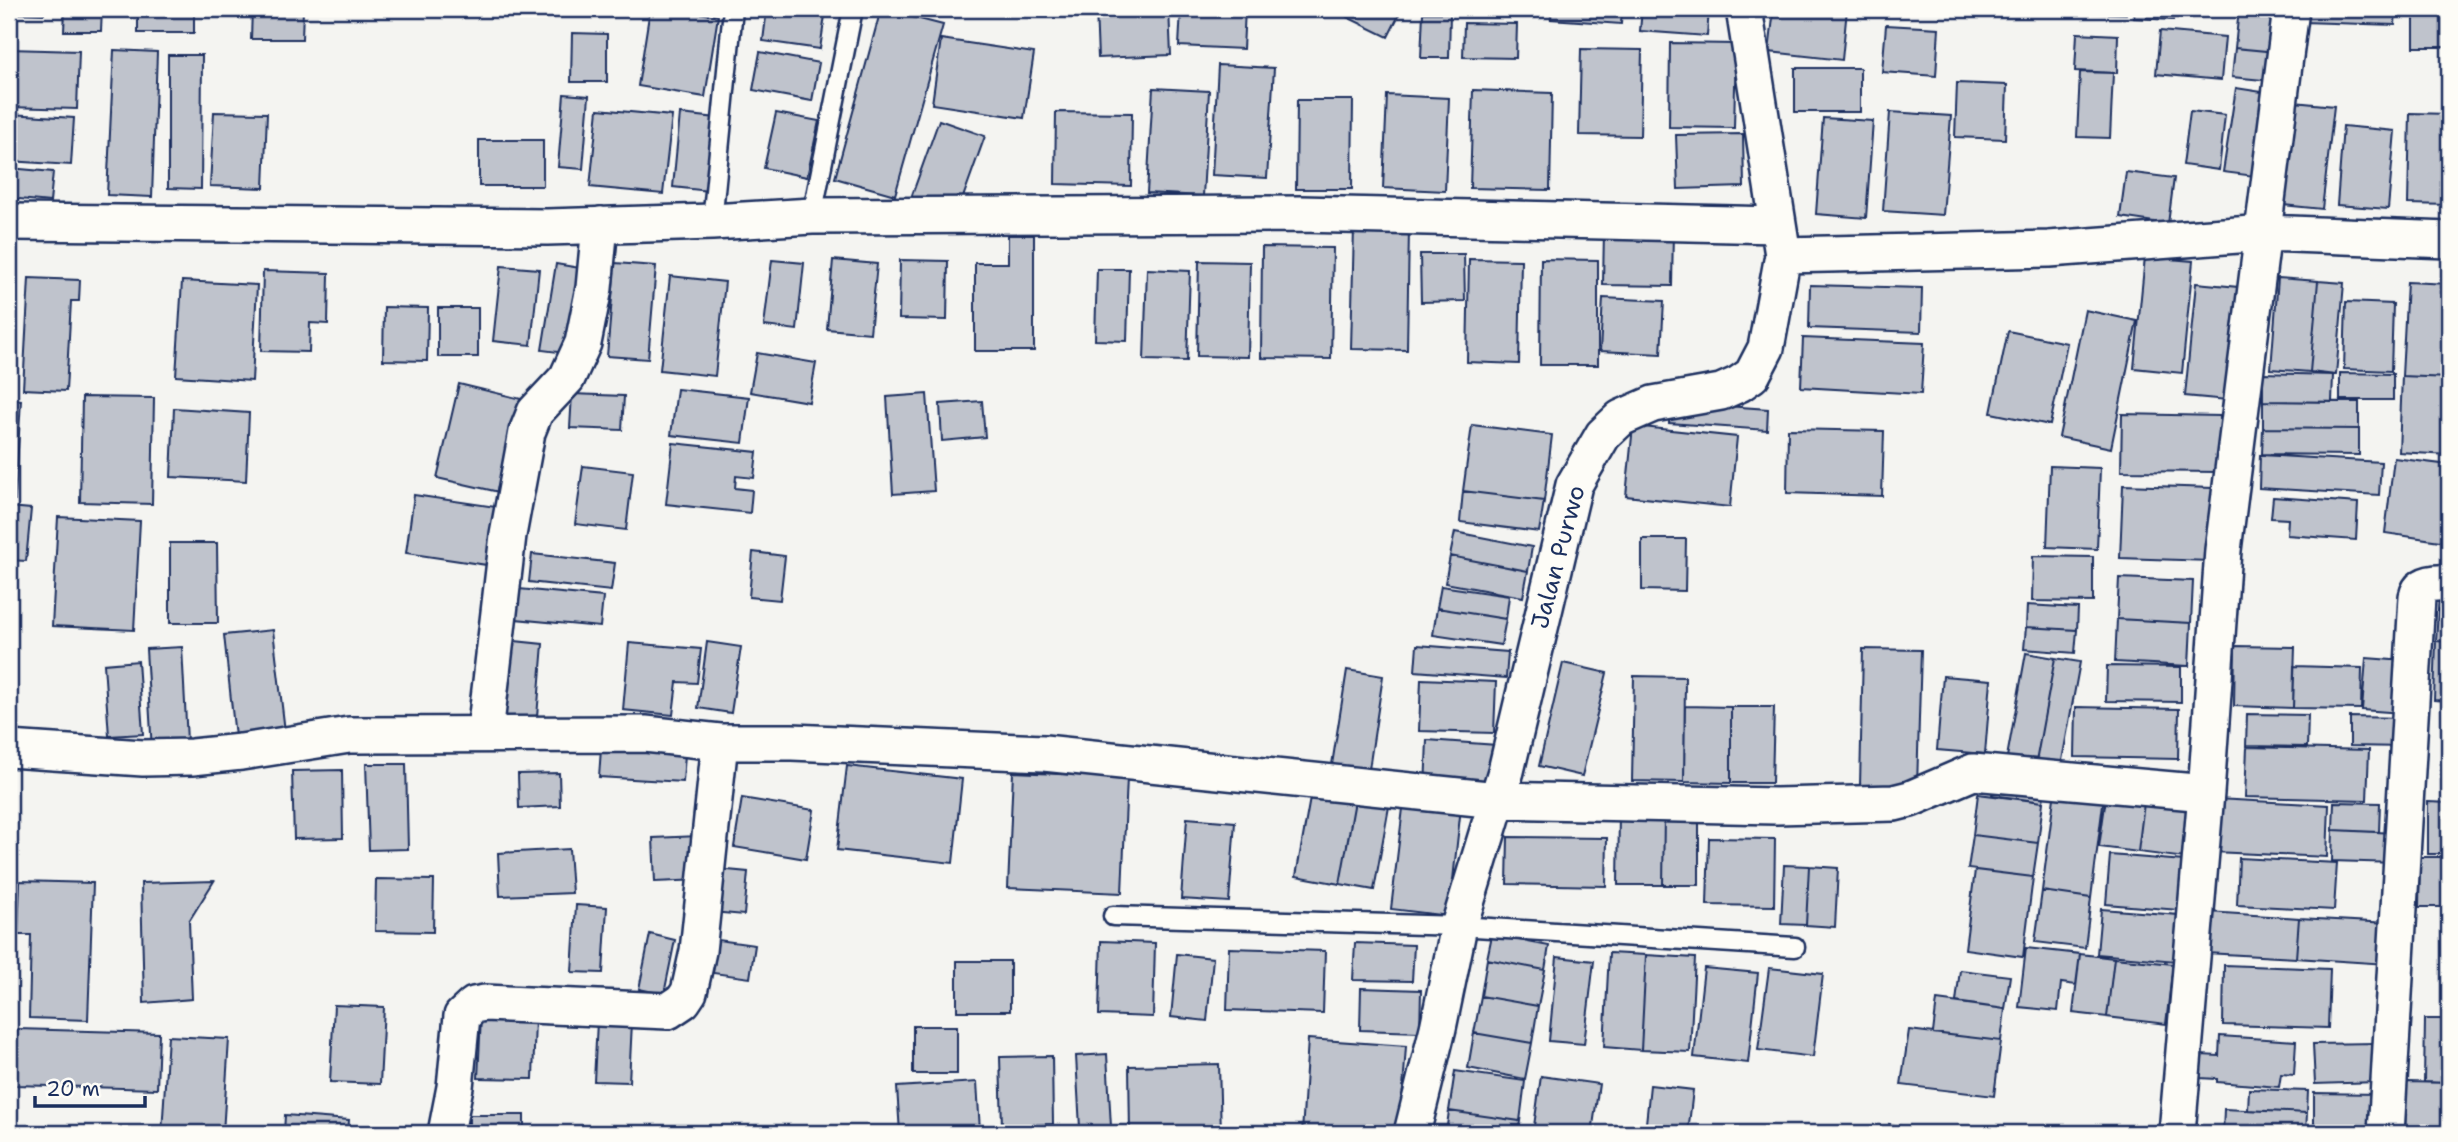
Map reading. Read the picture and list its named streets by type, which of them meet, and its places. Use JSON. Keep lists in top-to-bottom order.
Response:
{
  "streets": {
    "street": ["Jalan Purwo"]
  },
  "scale_bar": "20 m"
}
